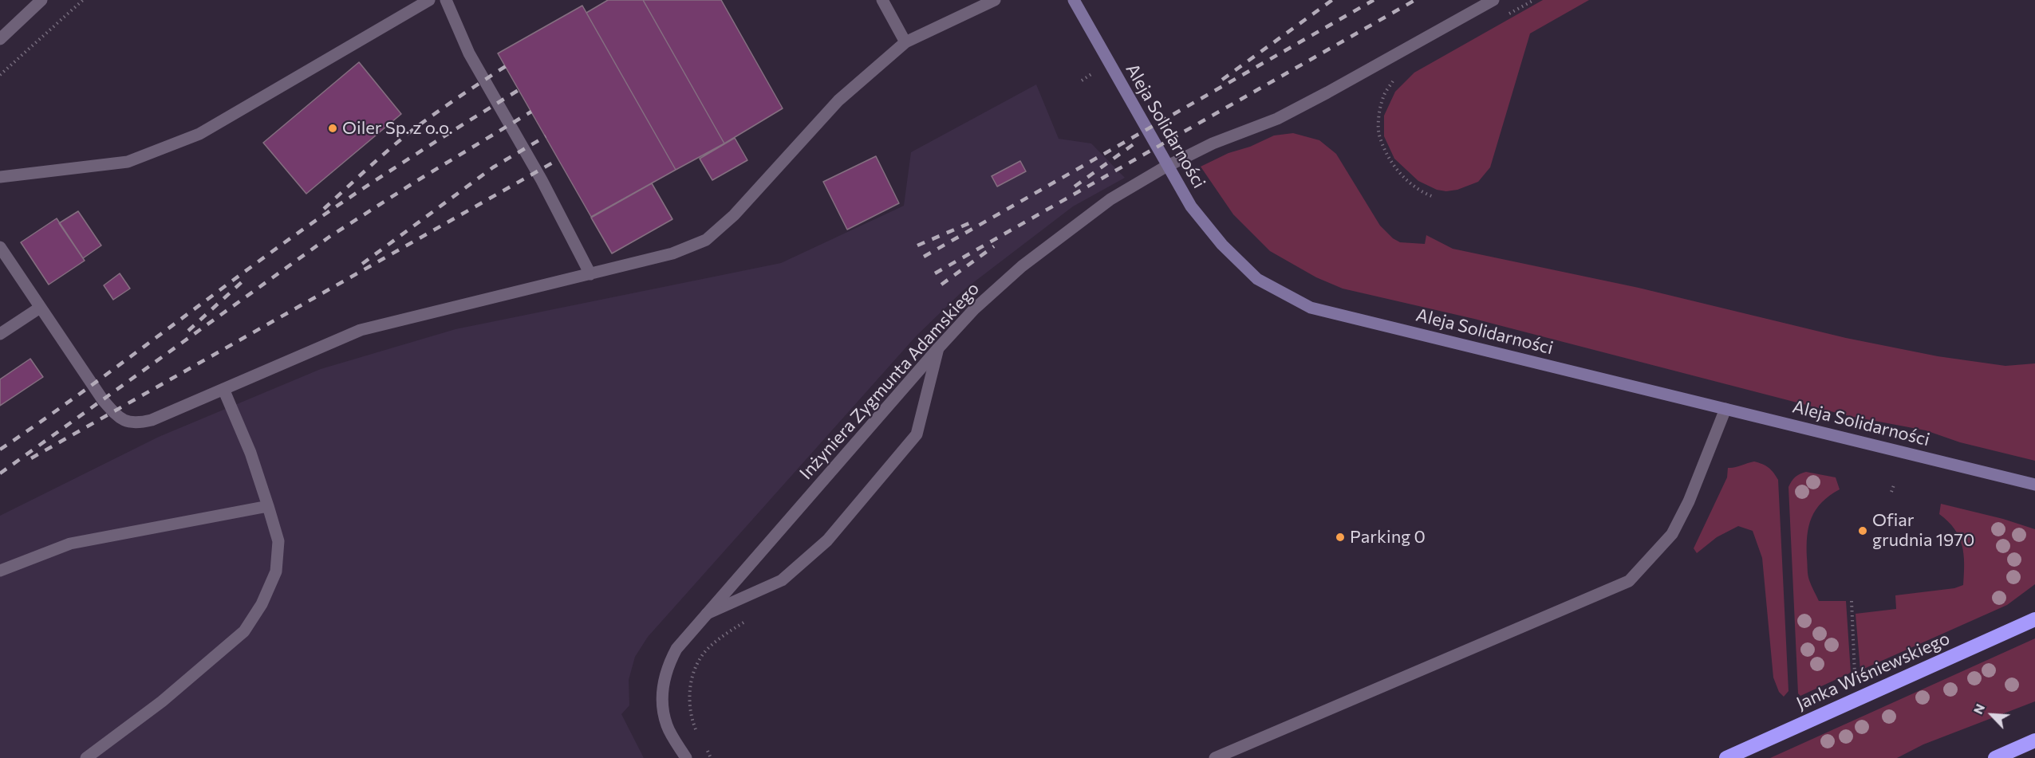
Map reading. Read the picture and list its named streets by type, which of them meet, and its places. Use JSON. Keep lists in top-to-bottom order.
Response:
{
  "streets": {
    "highway": ["Janka Wiśniewskiego"],
    "street": ["Aleja Solidarności", "Inżyniera Zygmunta Adamskiego"]
  },
  "places": ["Oiler Sp. z o.o.", "Ofiar grudnia 1970", "Parking 0"],
  "north": "top left"
}
